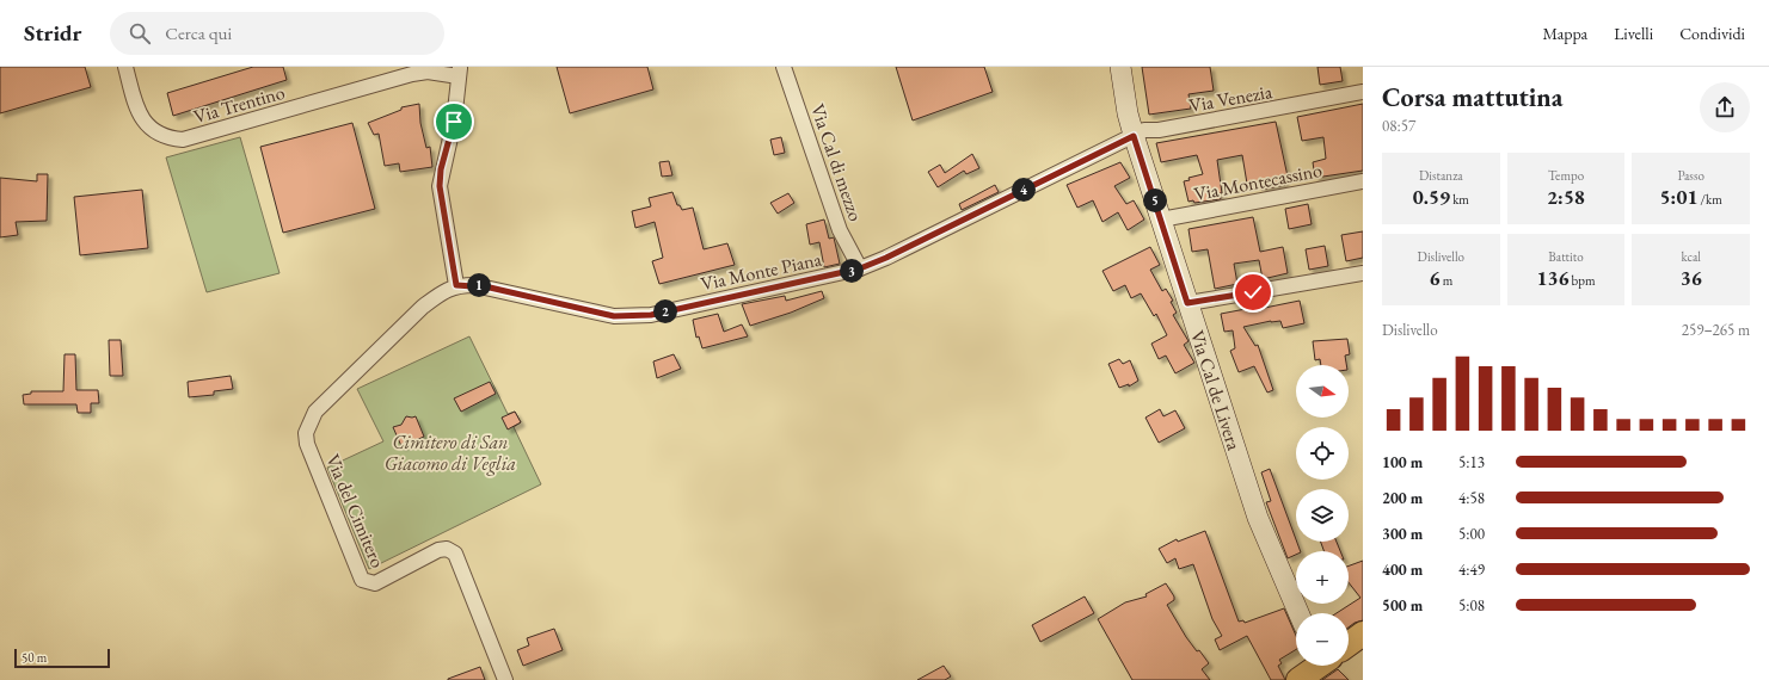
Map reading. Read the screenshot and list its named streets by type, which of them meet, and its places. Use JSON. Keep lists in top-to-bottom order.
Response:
{
  "streets": {
    "street": [
      "Via Venezia",
      "Via Trentino",
      "Via Cal di mezzo",
      "Via Montecassino",
      "Via Monte Piana",
      "Via Cal de Livera",
      "Via del Cimitero"
    ]
  },
  "crossings": [
    ["Via Venezia", "Via Monte Piana"],
    ["Via Venezia", "Via Cal de Livera"],
    ["Via Cal di mezzo", "Via Monte Piana"],
    ["Via Montecassino", "Via Cal de Livera"],
    ["Via Monte Piana", "Via Cal de Livera"],
    ["Via Monte Piana", "Via del Cimitero"]
  ],
  "parks": ["Cimitero di San Giacomo di Veglia"],
  "scale_bar": "50 m",
  "north": "right",
  "page": {
    "header": "Stridr",
    "search": "Cerca qui",
    "nav": ["Mappa", "Livelli", "Condividi"],
    "heading": ["Corsa mattutina", "08:57"],
    "stats": [
      ["Distanza", "0.59 km"],
      ["Tempo", "2:58"],
      ["Passo", "5:01 /km"],
      ["Dislivello", "6 m"],
      ["Battito", "136 bpm"],
      ["kcal", "36"]
    ],
    "pins": [
      "4",
      "5",
      "3",
      "1",
      "2"
    ],
    "chart": ["Dislivello", "259–265 m"],
    "map_buttons": ["+", "−"],
    "list": [
      {
        "name": "100 m",
        "note": "5:13"
      },
      {
        "name": "200 m",
        "note": "4:58"
      },
      {
        "name": "300 m",
        "note": "5:00"
      },
      {
        "name": "400 m",
        "note": "4:49"
      },
      {
        "name": "500 m",
        "note": "5:08"
      }
    ],
    "scale": "50 m"
  }
}
